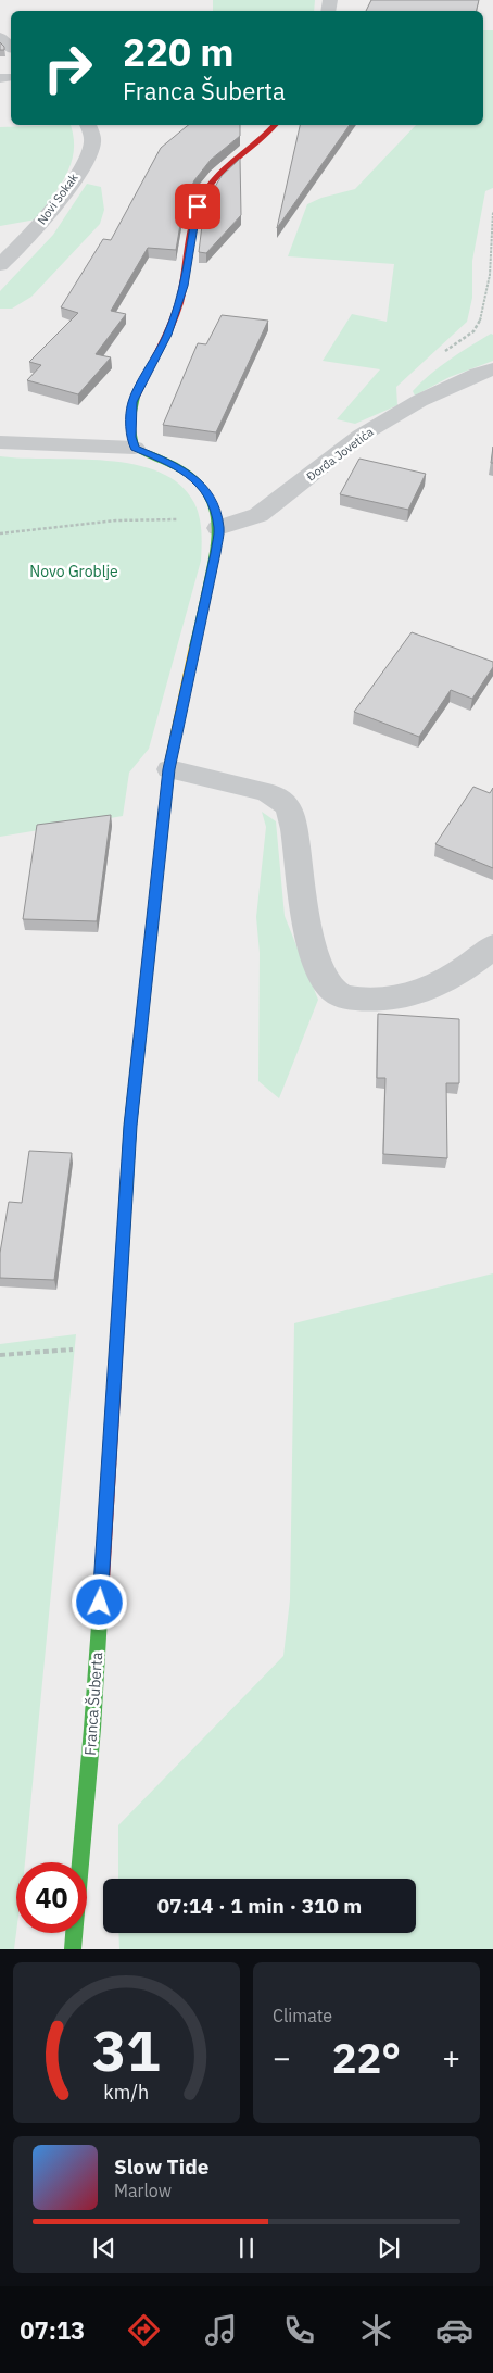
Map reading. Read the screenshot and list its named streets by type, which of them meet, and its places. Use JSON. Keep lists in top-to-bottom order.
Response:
{
  "streets": {
    "street": ["Novi Sokak", "Đorđa Jovetića", "Franca Šuberta"]
  },
  "crossings": [
    ["Đorđa Jovetića", "Franca Šuberta"]
  ],
  "parks": ["Novo Groblje"],
  "page": {
    "turn": ["220 m", "Franca Šuberta"],
    "limit": "40",
    "trip": "07:14 · 1 min · 310 m",
    "tile": "Climate",
    "heat": ["−", "22°", "+"],
    "song": ["Slow Tide", "Marlow"],
    "tabs": "07:13",
    "gauge": ["31", "km/h"]
  }
}
